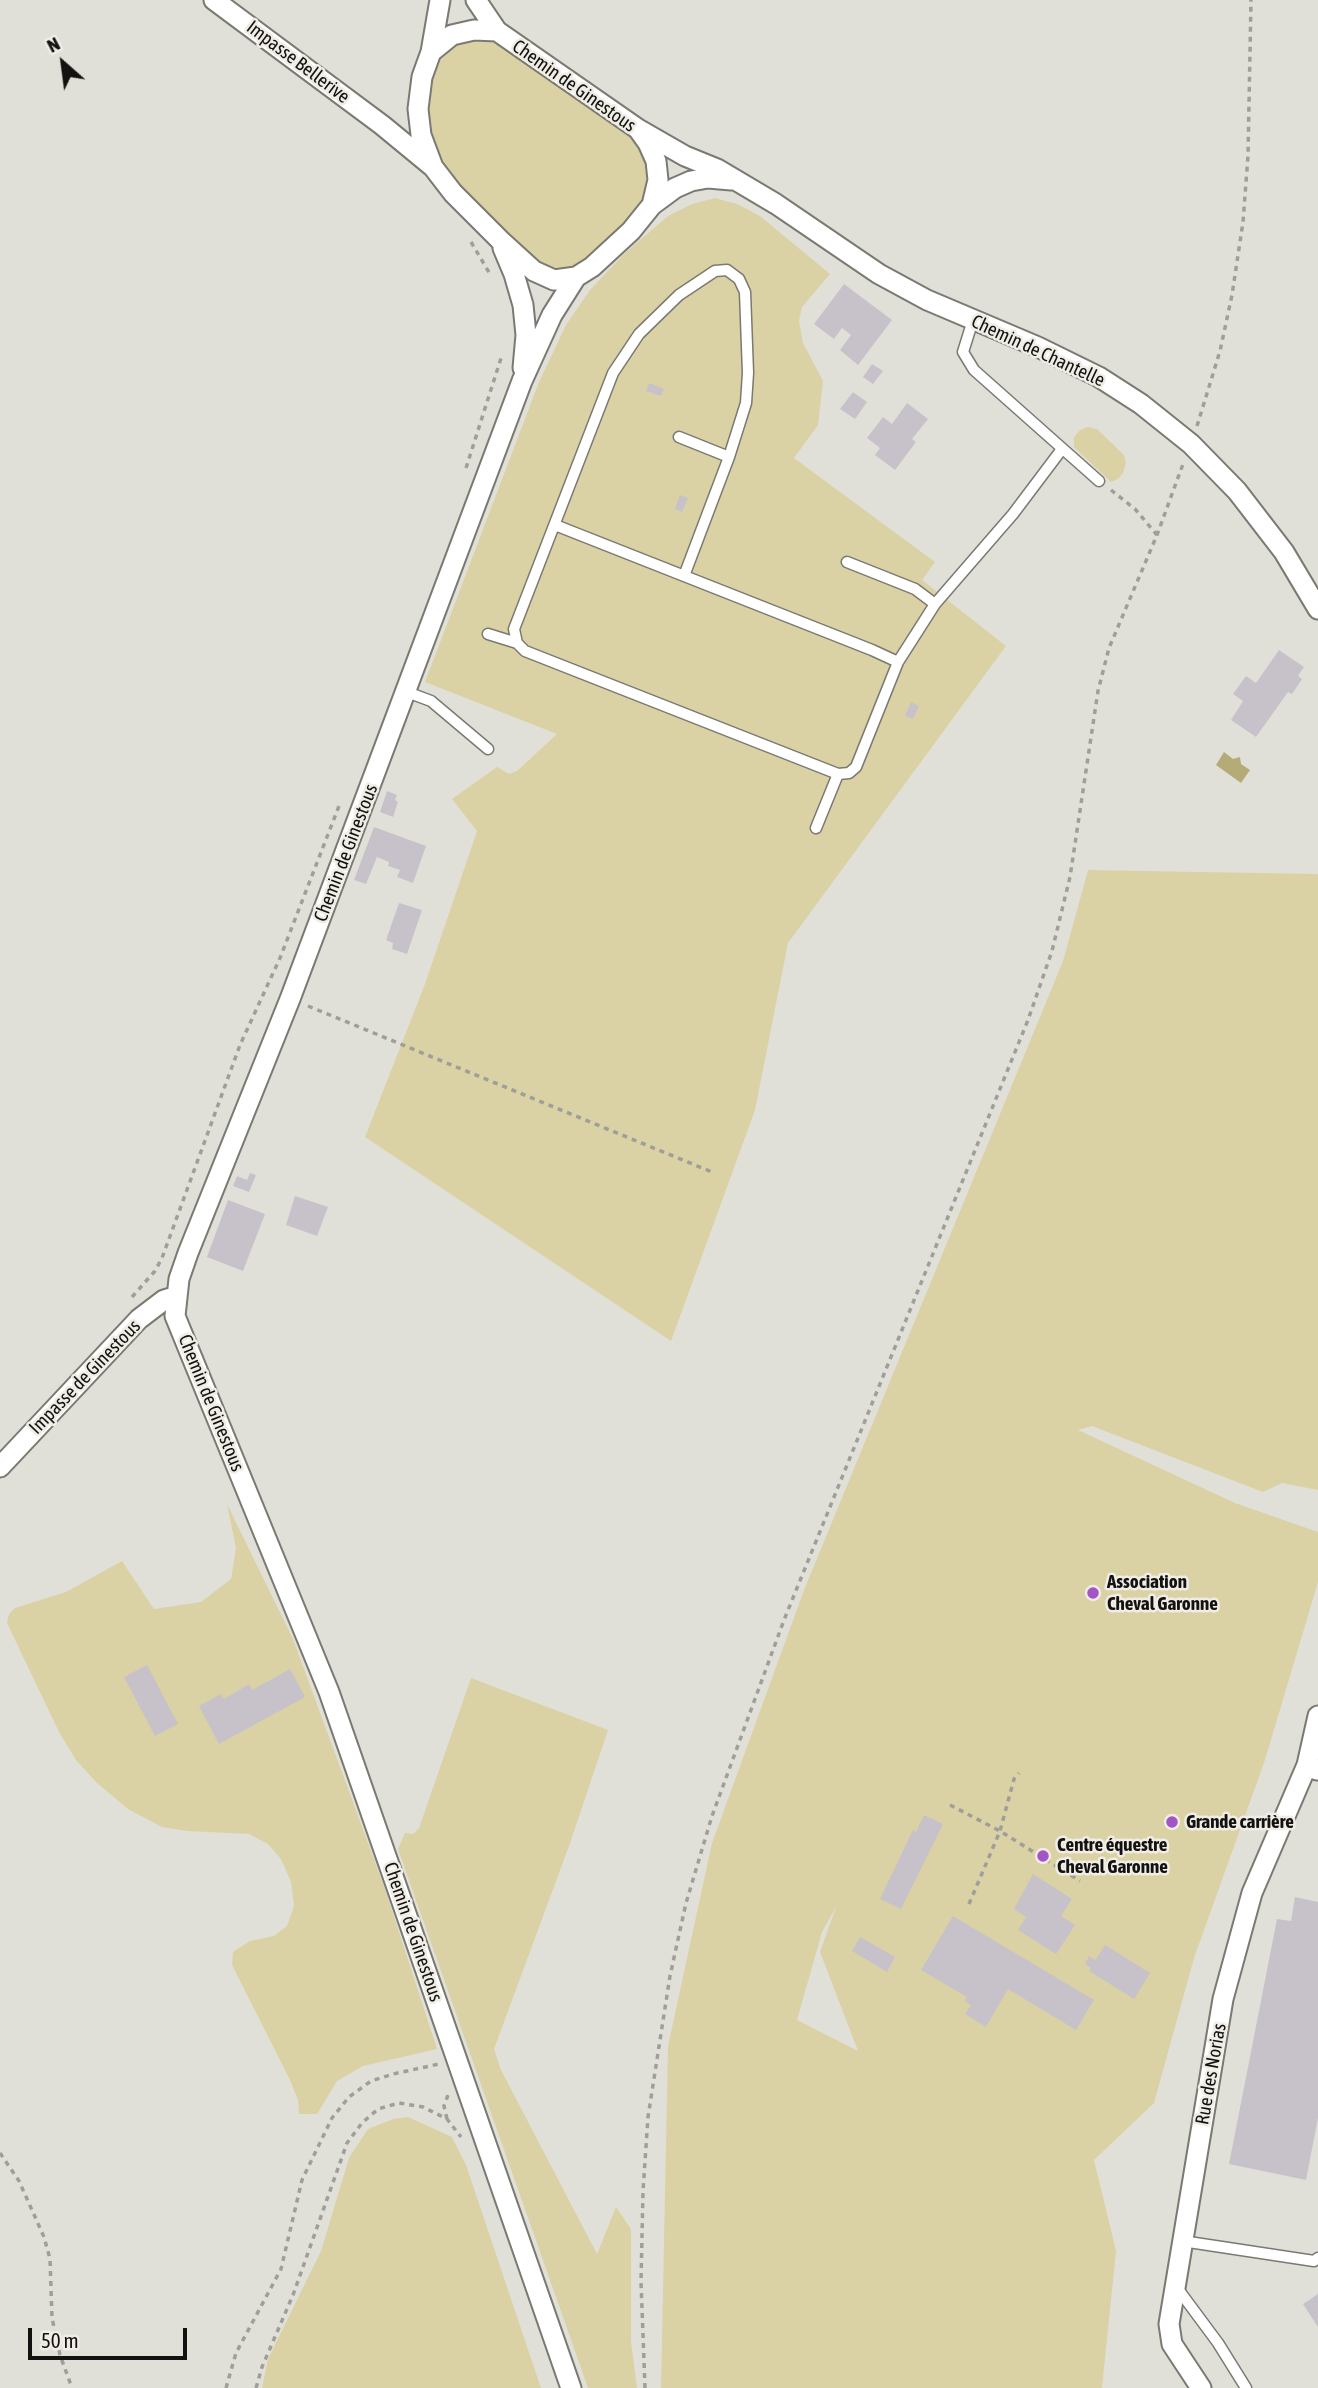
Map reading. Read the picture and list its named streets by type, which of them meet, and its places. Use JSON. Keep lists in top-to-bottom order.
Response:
{
  "streets": {
    "street": [
      "Impasse Bellerive",
      "Chemin de Ginestous",
      "Chemin de Chantelle",
      "Impasse de Ginestous",
      "Rue des Norias"
    ]
  },
  "crossings": [
    ["Impasse Bellerive", "Chemin de Ginestous"],
    ["Impasse Bellerive", "Chemin de Chantelle"],
    ["Chemin de Ginestous", "Chemin de Chantelle"],
    ["Chemin de Ginestous", "Impasse de Ginestous"]
  ],
  "places": ["Association Cheval Garonne", "Grande carrière", "Centre équestre Cheval Garonne"],
  "scale_bar": "50 m",
  "north": "top left"
}
